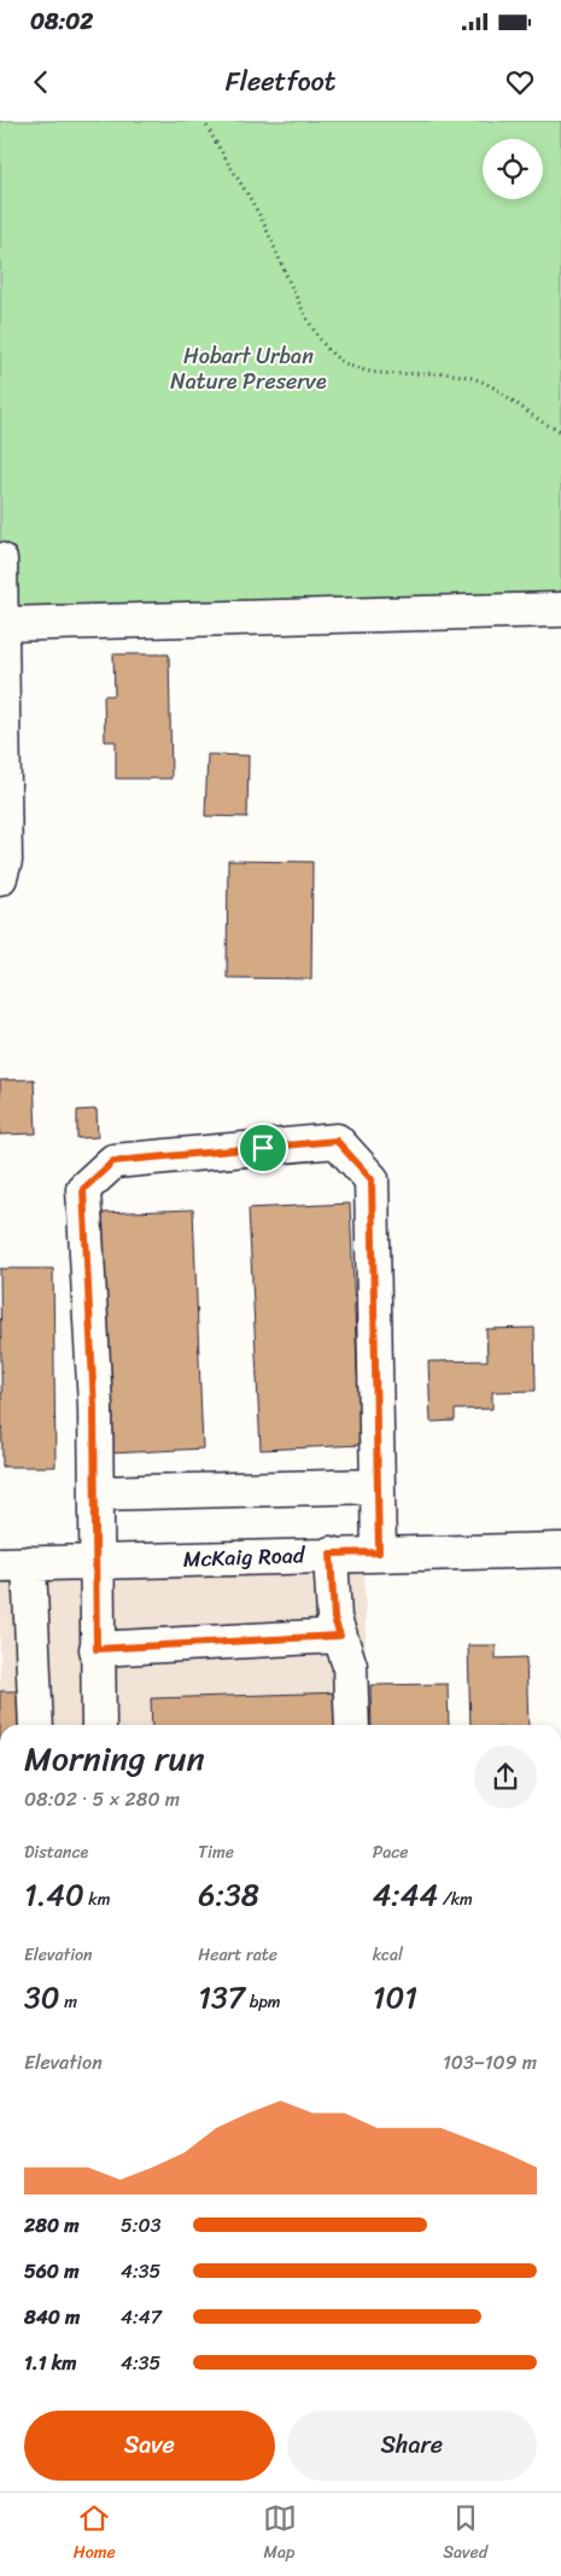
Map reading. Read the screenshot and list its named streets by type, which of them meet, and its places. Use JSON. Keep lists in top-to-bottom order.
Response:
{
  "streets": {
    "street": ["McKaig Road"]
  },
  "parks": ["Hobart Urban Nature Preserve"],
  "page": {
    "status": "08:02",
    "header": "Fleetfoot",
    "heading": ["Morning run", "08:02 · 5 × 280 m"],
    "stats": [
      ["Distance", "1.40 km"],
      ["Time", "6:38"],
      ["Pace", "4:44 /km"],
      ["Elevation", "30 m"],
      ["Heart rate", "137 bpm"],
      ["kcal", "101"]
    ],
    "chart": ["Elevation", "103–109 m"],
    "list": [
      {
        "name": "280 m",
        "note": "5:03"
      },
      {
        "name": "560 m",
        "note": "4:35"
      },
      {
        "name": "840 m",
        "note": "4:47"
      },
      {
        "name": "1.1 km",
        "note": "4:35"
      }
    ],
    "buttons": ["Save", "Share"],
    "tabs": ["Home", "Map", "Saved"]
  }
}
